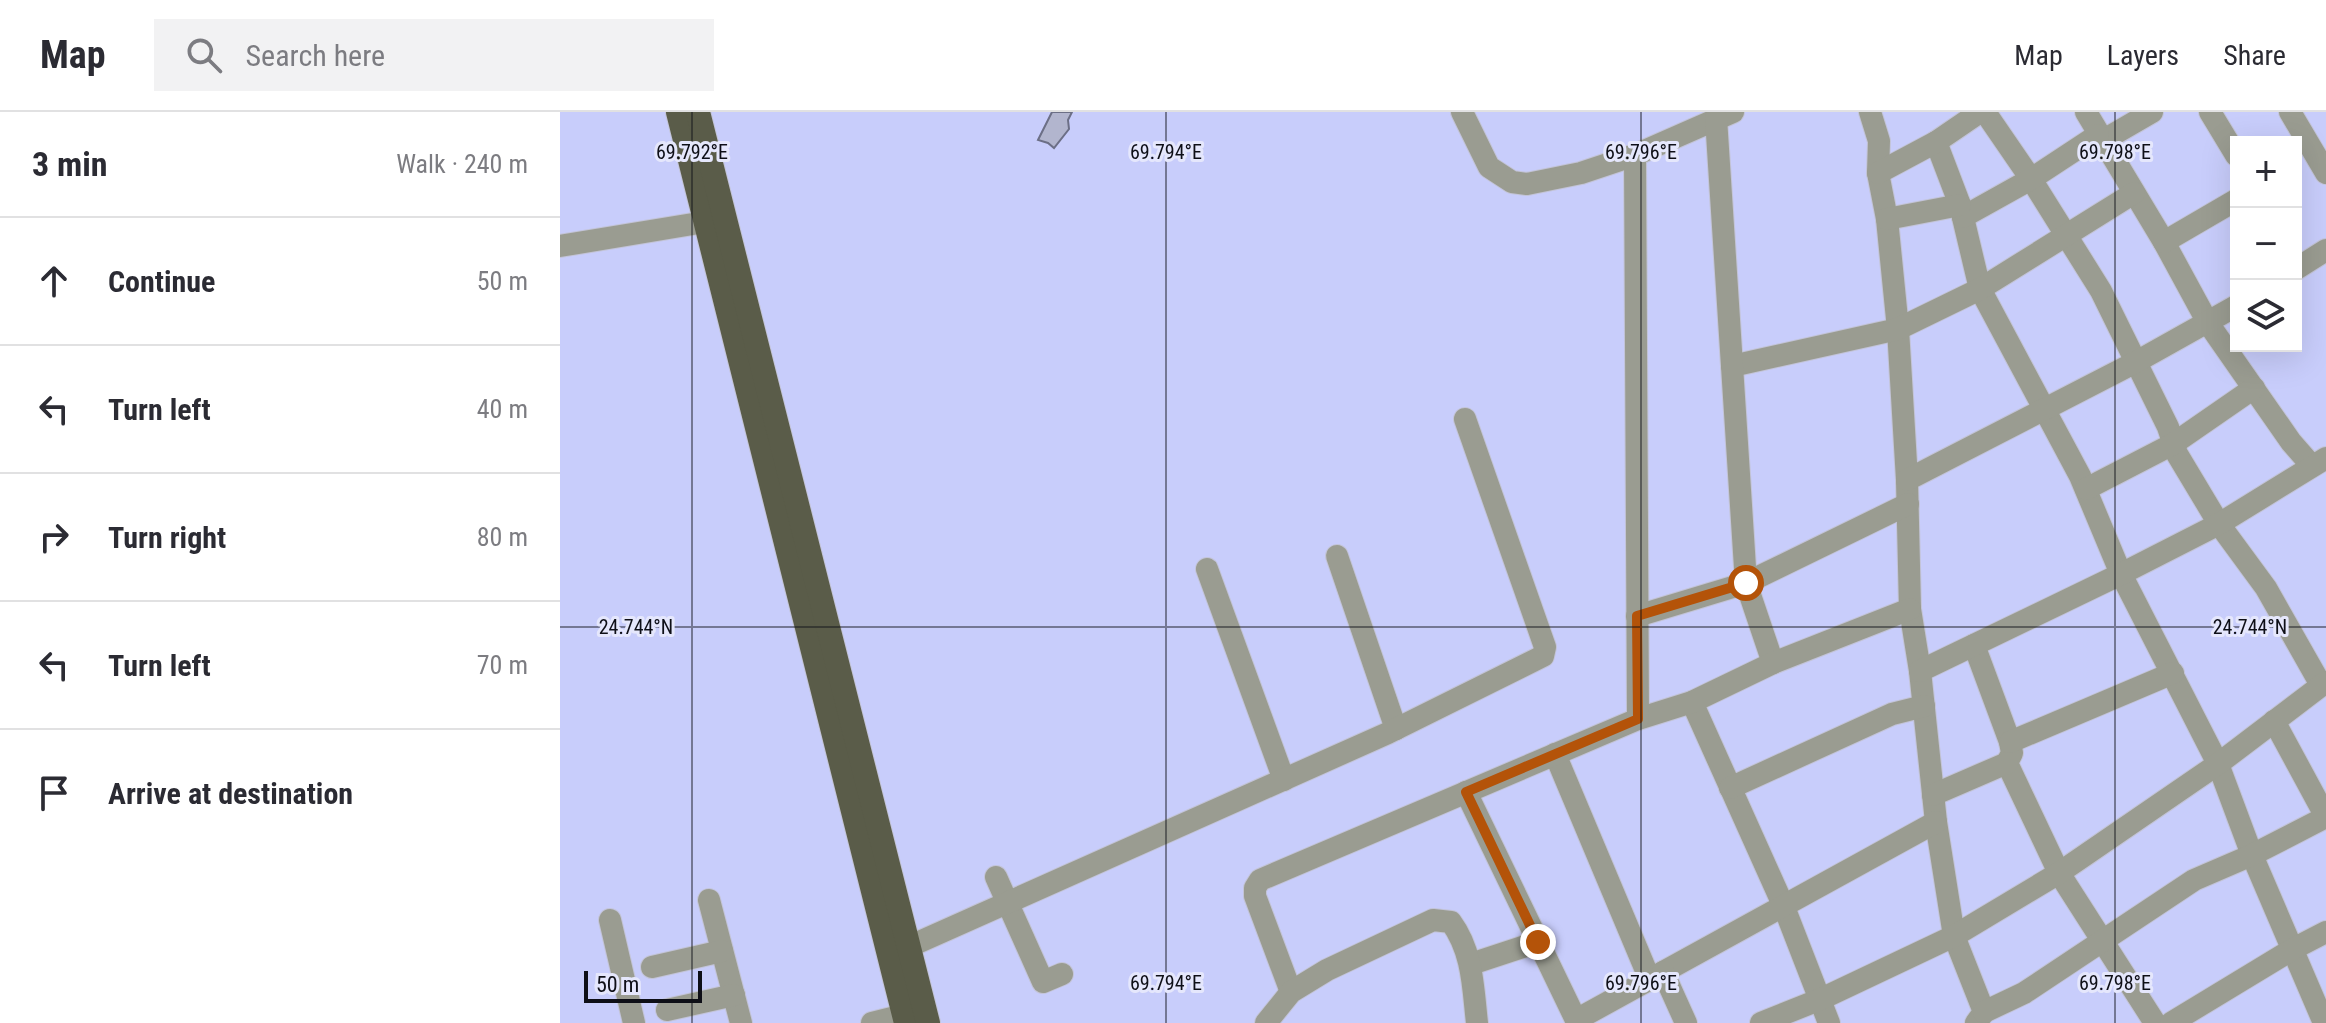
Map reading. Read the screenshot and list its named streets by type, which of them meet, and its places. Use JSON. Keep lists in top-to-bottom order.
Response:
{
  "scale_bar": "50 m",
  "page": {
    "header": "Map",
    "search": "Search here",
    "nav": ["Map", "Layers", "Share"],
    "heading": ["3 min", "Walk · 240 m"],
    "map_buttons": ["+", "−"],
    "list": [
      ["Continue", "50 m"],
      ["Turn left", "40 m"],
      ["Turn right", "80 m"],
      ["Turn left", "70 m"],
      "Arrive at destination"
    ],
    "scale": "50 m"
  },
  "coordinates": [
    "69.792°E",
    "69.794°E",
    "69.796°E",
    "69.798°E",
    "24.744°N"
  ]
}
